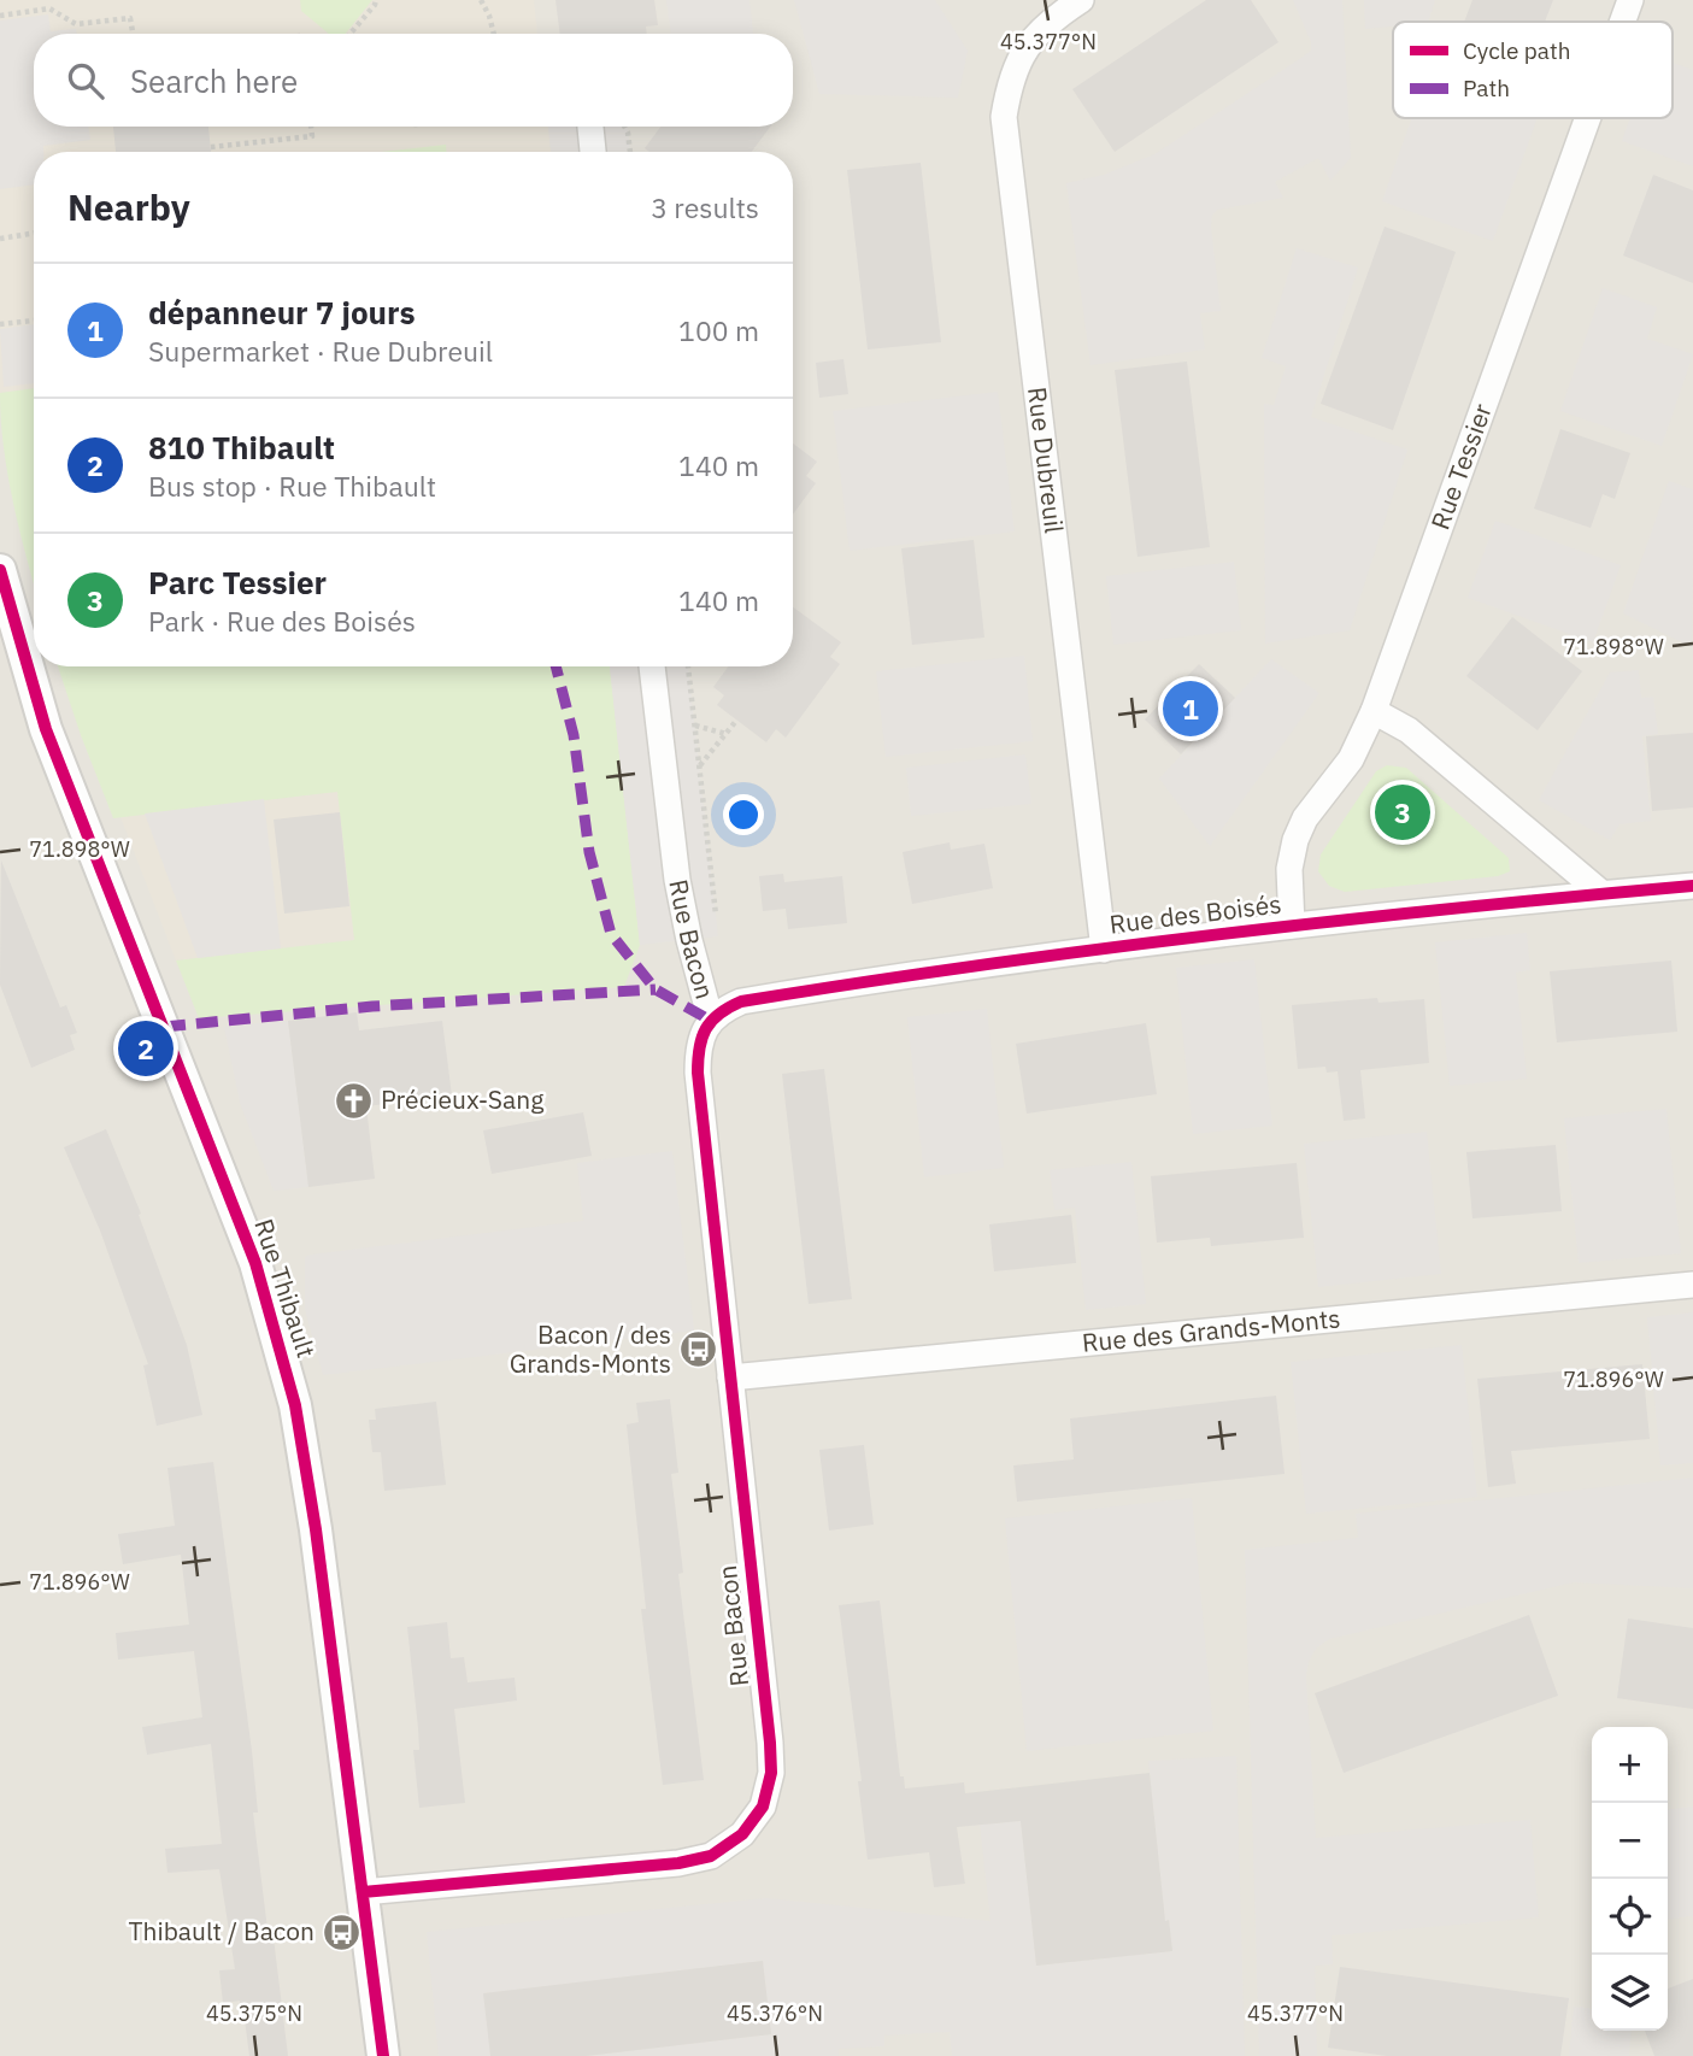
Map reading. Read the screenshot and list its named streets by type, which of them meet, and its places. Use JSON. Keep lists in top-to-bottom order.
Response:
{
  "streets": {
    "street": [
      "Rue Dubreuil",
      "Rue Tessier",
      "Rue des Boisés",
      "Rue Bacon",
      "Rue Thibault",
      "Rue des Grands-Monts"
    ]
  },
  "crossings": [
    ["Rue Dubreuil", "Rue des Boisés"],
    ["Rue Tessier", "Rue des Boisés"],
    ["Rue des Boisés", "Rue Bacon"],
    ["Rue Bacon", "Rue Thibault"],
    ["Rue Bacon", "Rue des Grands-Monts"]
  ],
  "places": {
    "church": ["Précieux-Sang"],
    "bus stop": ["Bacon / des Grands-Monts", "Thibault / Bacon"]
  },
  "legend": ["Cycle path", "Path"],
  "page": {
    "search": "Search here",
    "heading": ["Nearby", "3 results"],
    "list": [
      {
        "mark": "1",
        "name": "dépanneur 7 jours",
        "note": "Supermarket · Rue Dubreuil",
        "value": "100 m"
      },
      {
        "mark": "2",
        "name": "810 Thibault",
        "note": "Bus stop · Rue Thibault",
        "value": "140 m"
      },
      {
        "mark": "3",
        "name": "Parc Tessier",
        "note": "Park · Rue des Boisés",
        "value": "140 m"
      }
    ],
    "pins": ["1", "3", "2"],
    "map_buttons": ["+", "−"]
  },
  "coordinates": [
    "45.377°N",
    "71.898°W",
    "71.896°W",
    "45.375°N",
    "45.376°N"
  ]
}
